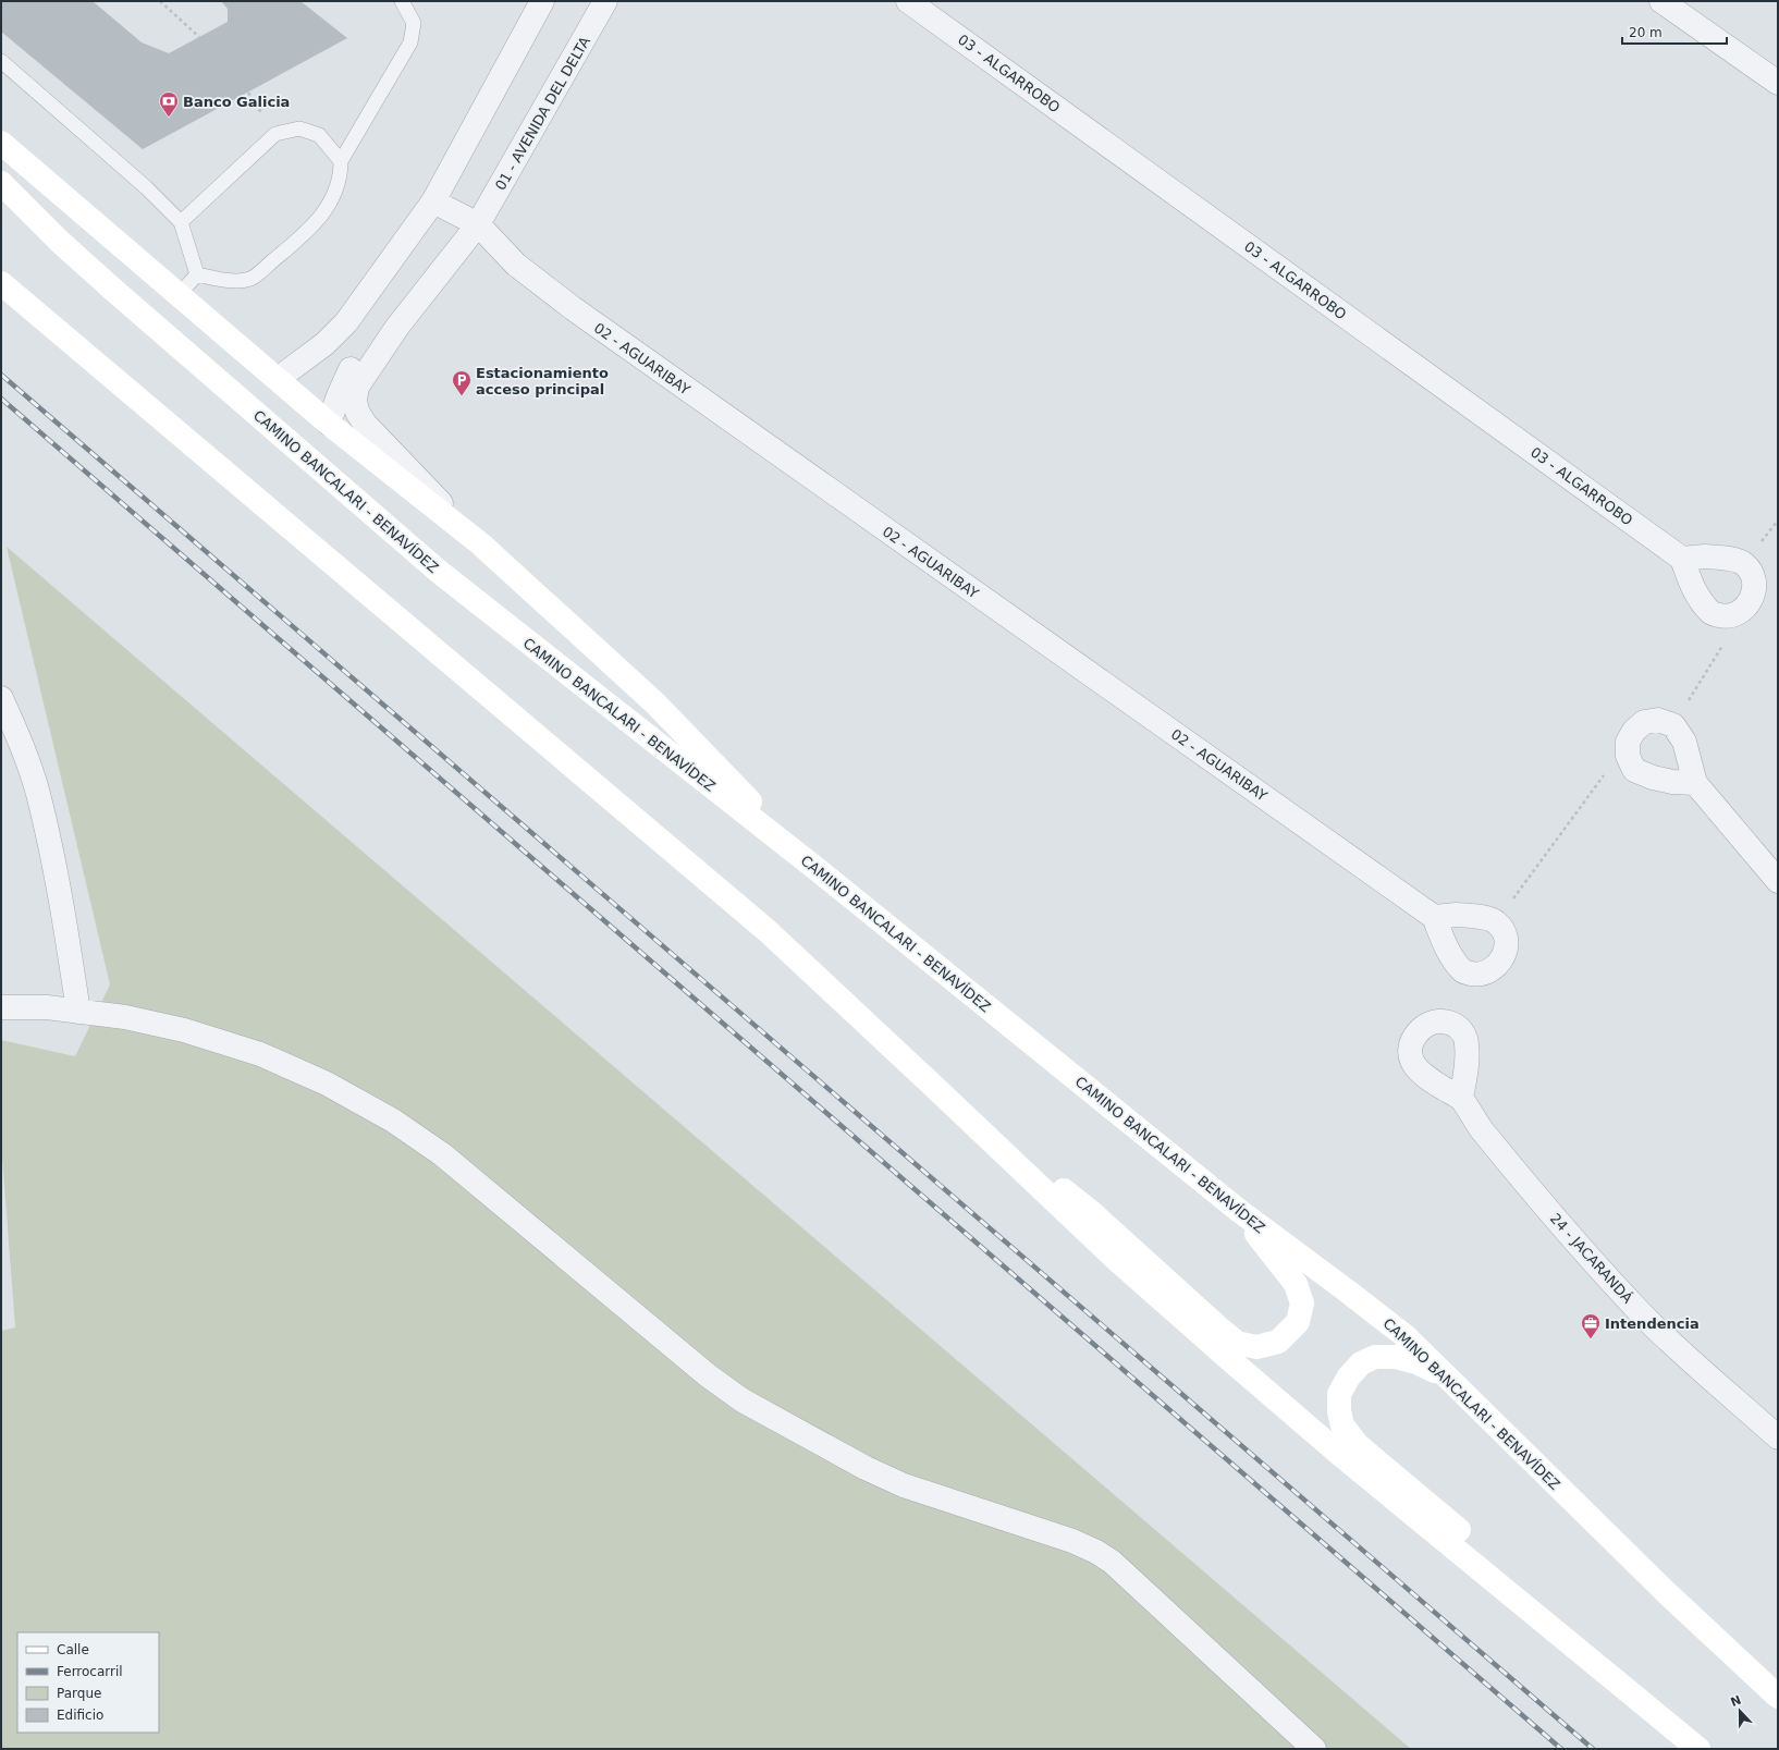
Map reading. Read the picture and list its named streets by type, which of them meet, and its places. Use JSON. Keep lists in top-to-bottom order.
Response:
{
  "streets": {
    "main road": ["CAMINO BANCALARI - BENAVÍDEZ"],
    "street": [
      "03 - ALGARROBO",
      "01 - AVENIDA DEL DELTA",
      "02 - AGUARIBAY",
      "24 - JACARANDÁ"
    ]
  },
  "crossings": [
    ["01 - AVENIDA DEL DELTA", "02 - AGUARIBAY"]
  ],
  "places": {
    "bank": ["Banco Galicia"],
    "parking": ["Estacionamiento acceso principal"],
    "office": ["Intendencia"]
  },
  "legend": [
    "Calle",
    "Ferrocarril",
    "Parque",
    "Edificio"
  ],
  "scale_bar": "20 m",
  "north": "top"
}
